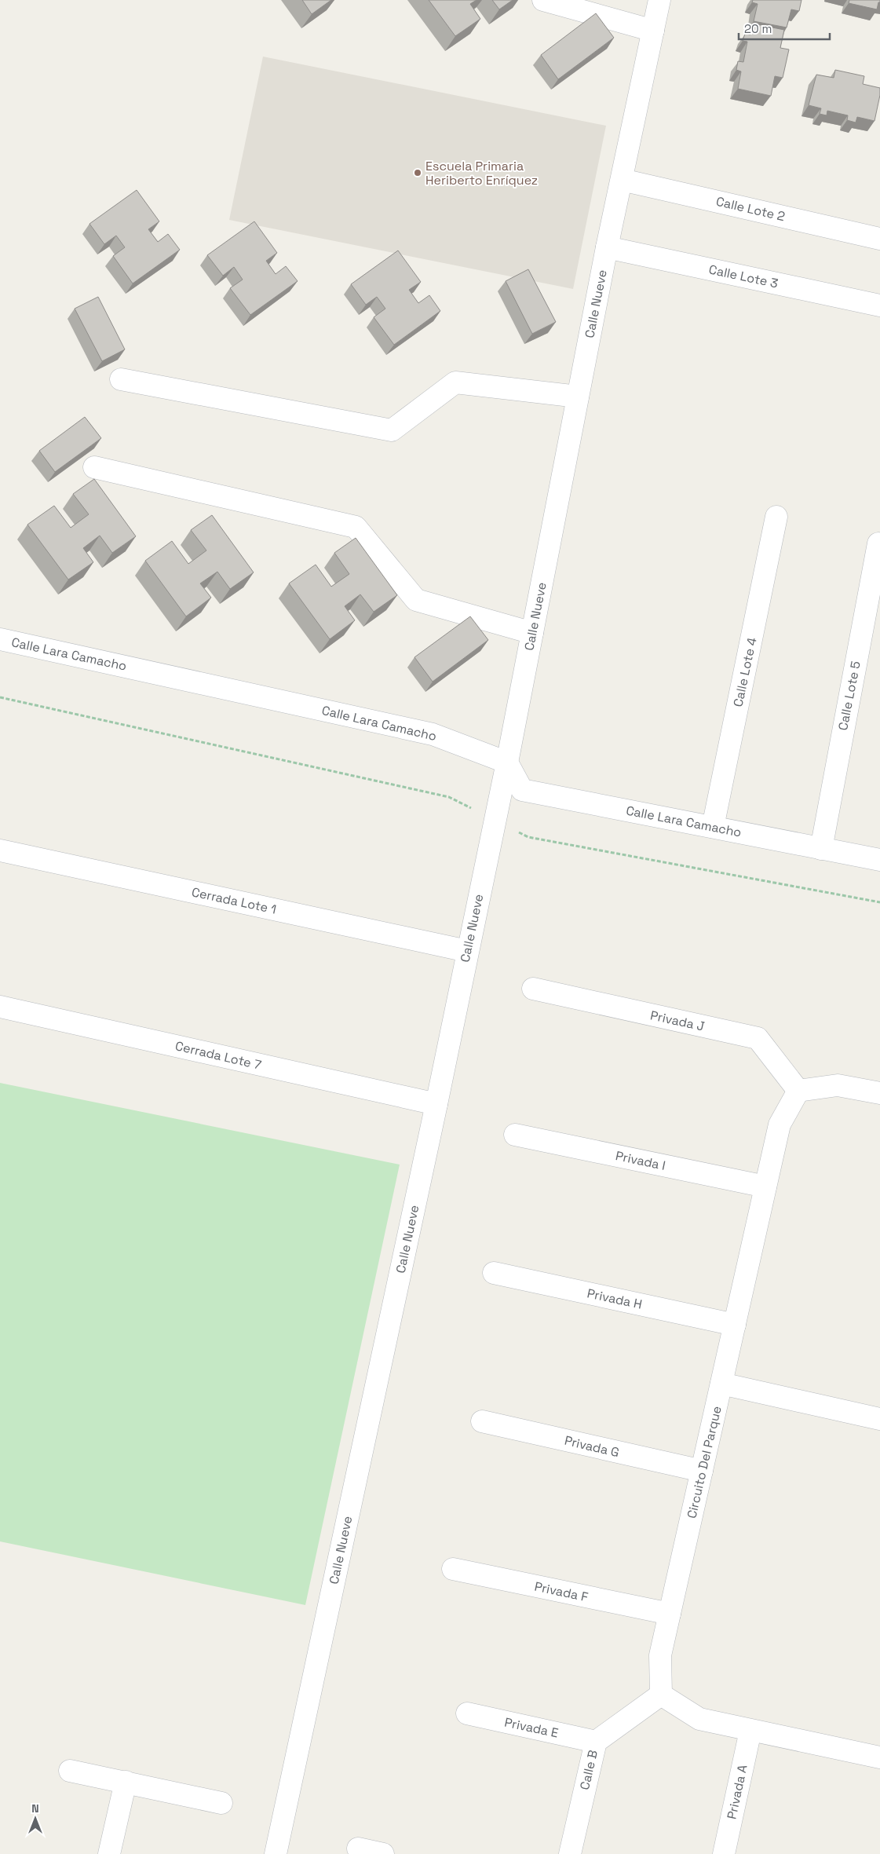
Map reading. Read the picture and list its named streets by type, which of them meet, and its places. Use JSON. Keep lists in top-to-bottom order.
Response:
{
  "streets": {
    "street": [
      "Calle Lote 2",
      "Calle Lote 3",
      "Calle Nueve",
      "Calle Lara Camacho",
      "Calle Lote 4",
      "Calle Lote 5",
      "Cerrada Lote 1",
      "Privada J",
      "Cerrada Lote 7",
      "Privada I",
      "Privada H",
      "Privada G",
      "Circuito Del Parque",
      "Privada F",
      "Privada E",
      "Calle B",
      "Privada A"
    ]
  },
  "crossings": [
    ["Calle Lote 2", "Calle Nueve"],
    ["Calle Lote 3", "Calle Nueve"],
    ["Calle Nueve", "Calle Lara Camacho"],
    ["Calle Nueve", "Cerrada Lote 1"],
    ["Calle Nueve", "Cerrada Lote 7"],
    ["Calle Lara Camacho", "Calle Lote 4"],
    ["Calle Lara Camacho", "Calle Lote 5"],
    ["Privada J", "Circuito Del Parque"],
    ["Privada I", "Circuito Del Parque"],
    ["Privada H", "Circuito Del Parque"],
    ["Privada G", "Circuito Del Parque"],
    ["Circuito Del Parque", "Privada F"],
    ["Circuito Del Parque", "Calle B"],
    ["Privada E", "Calle B"]
  ],
  "places": ["Escuela Primaria Heriberto Enríquez"],
  "scale_bar": "20 m",
  "north": "top"
}
